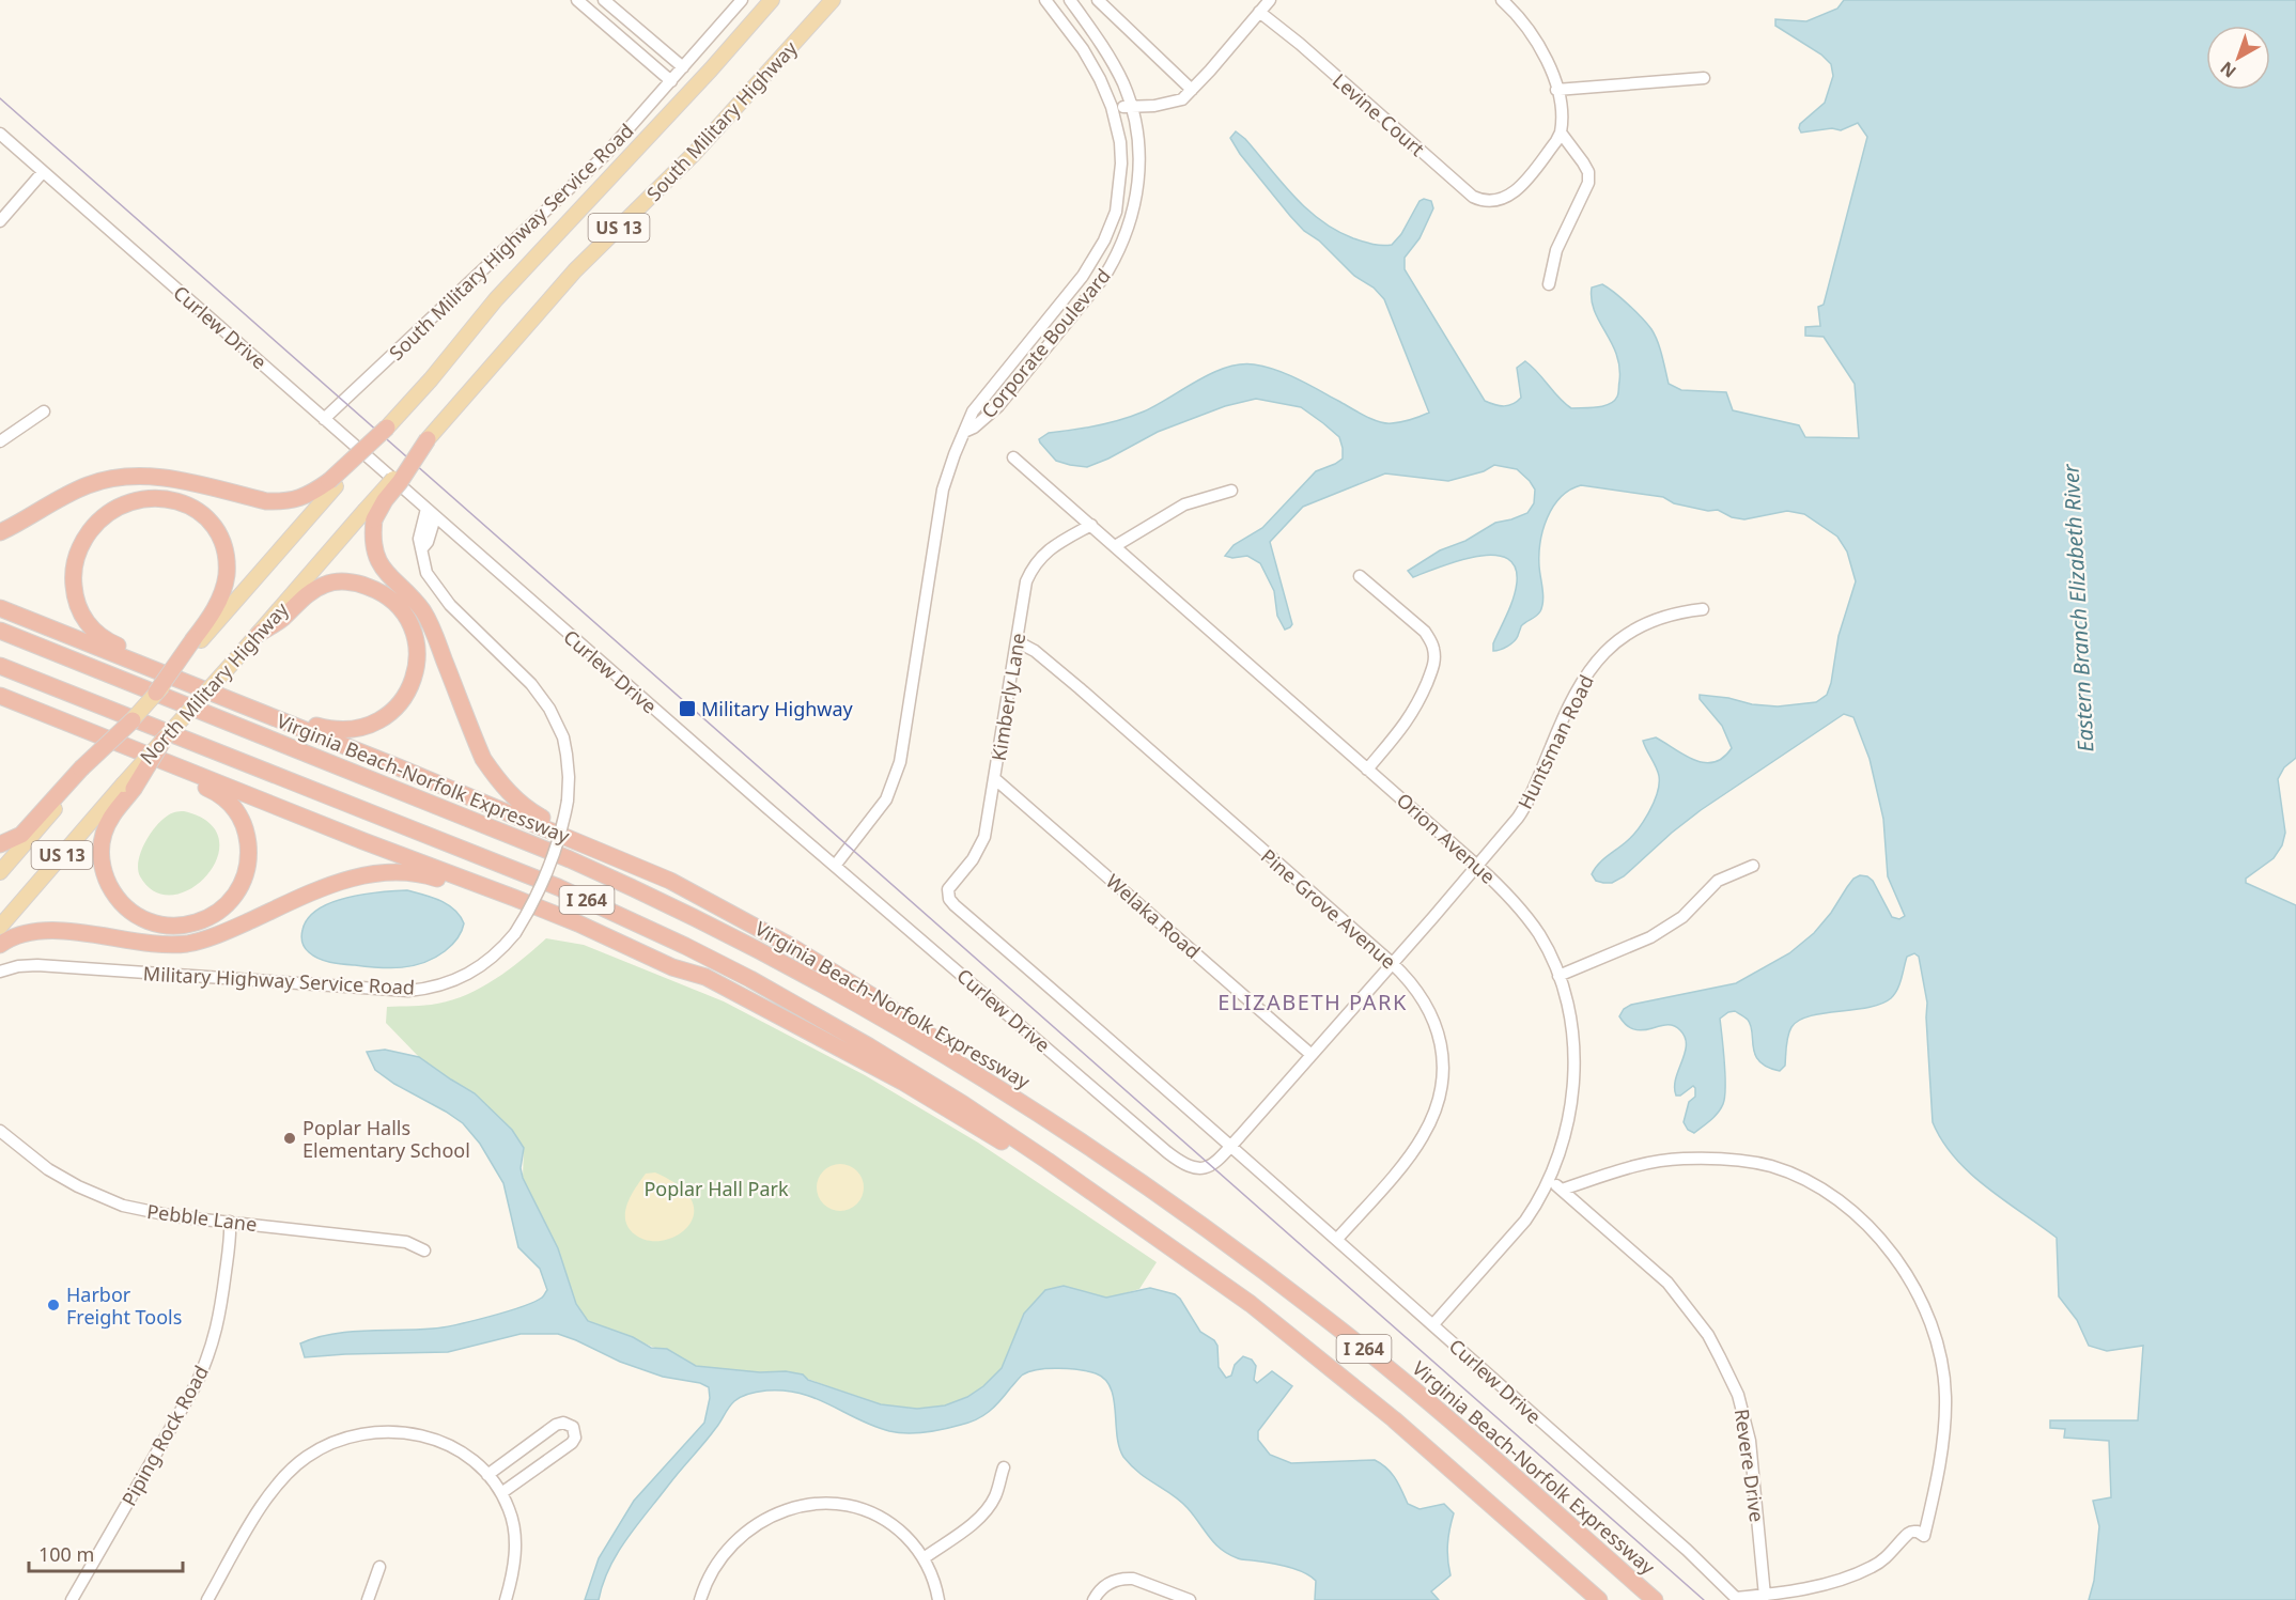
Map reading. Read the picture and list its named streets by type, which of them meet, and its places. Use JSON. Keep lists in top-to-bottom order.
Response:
{
  "streets": {
    "highway": ["Virginia Beach-Norfolk Expressway", "I 264"],
    "main road": ["South Military Highway", "US 13", "North Military Highway"],
    "street": [
      "Levine Court",
      "South Military Highway Service Road",
      "Curlew Drive",
      "Corporate Boulevard",
      "Kimberly Lane",
      "Huntsman Road",
      "Orion Avenue",
      "Pine Grove Avenue",
      "Welaka Road",
      "Military Highway Service Road",
      "Pebble Lane",
      "Piping Rock Road",
      "Revere Drive"
    ]
  },
  "crossings": [
    ["South Military Highway Service Road", "Curlew Drive"],
    ["Curlew Drive", "Corporate Boulevard"],
    ["Curlew Drive", "Kimberly Lane"],
    ["Curlew Drive", "Huntsman Road"],
    ["Curlew Drive", "Orion Avenue"],
    ["Curlew Drive", "Pine Grove Avenue"],
    ["Curlew Drive", "Military Highway Service Road"],
    ["Curlew Drive", "Revere Drive"],
    ["Kimberly Lane", "Orion Avenue"],
    ["Kimberly Lane", "Pine Grove Avenue"],
    ["Kimberly Lane", "Welaka Road"],
    ["Huntsman Road", "Orion Avenue"],
    ["Huntsman Road", "Pine Grove Avenue"],
    ["Huntsman Road", "Welaka Road"],
    ["Orion Avenue", "Revere Drive"],
    ["Pebble Lane", "Piping Rock Road"]
  ],
  "districts": ["ELIZABETH PARK"],
  "water": ["Eastern Branch Elizabeth River"],
  "parks": ["Poplar Hall Park"],
  "places": {
    "transit": ["Military Highway"],
    "other": ["Poplar Halls Elementary School", "Harbor Freight Tools"]
  },
  "scale_bar": "100 m",
  "north": "bottom left"
}
